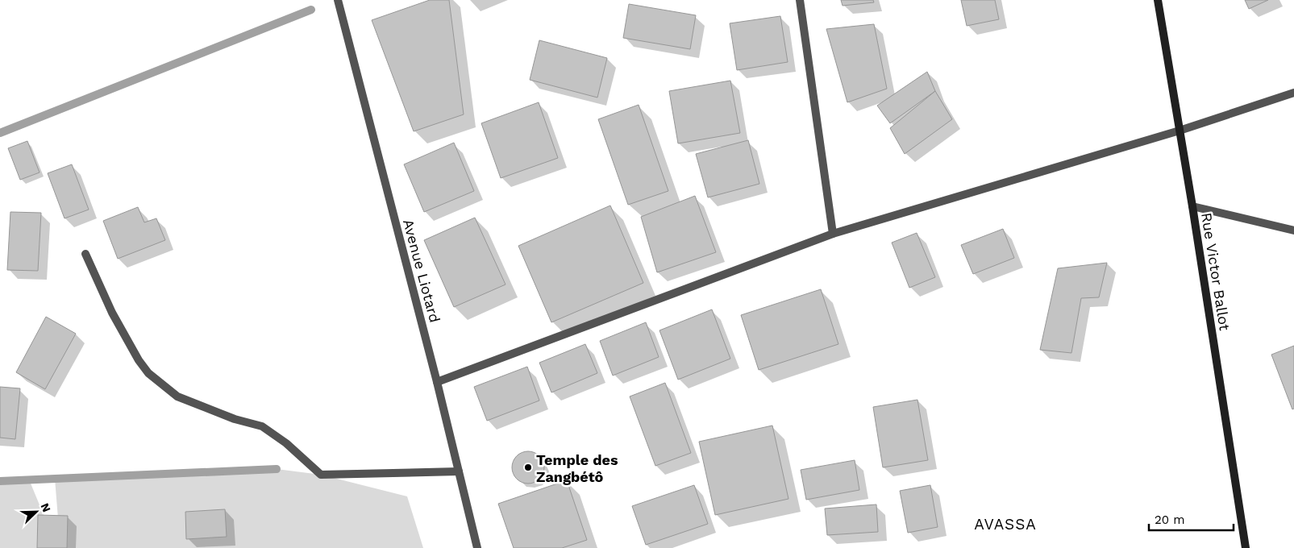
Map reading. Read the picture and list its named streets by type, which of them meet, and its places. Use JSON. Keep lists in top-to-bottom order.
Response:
{
  "streets": {
    "main road": ["Rue Victor Ballot"],
    "street": ["Avenue Liotard"]
  },
  "districts": ["AVASSA"],
  "places": ["Temple des Zangbétô"],
  "scale_bar": "20 m",
  "north": "top right"
}
